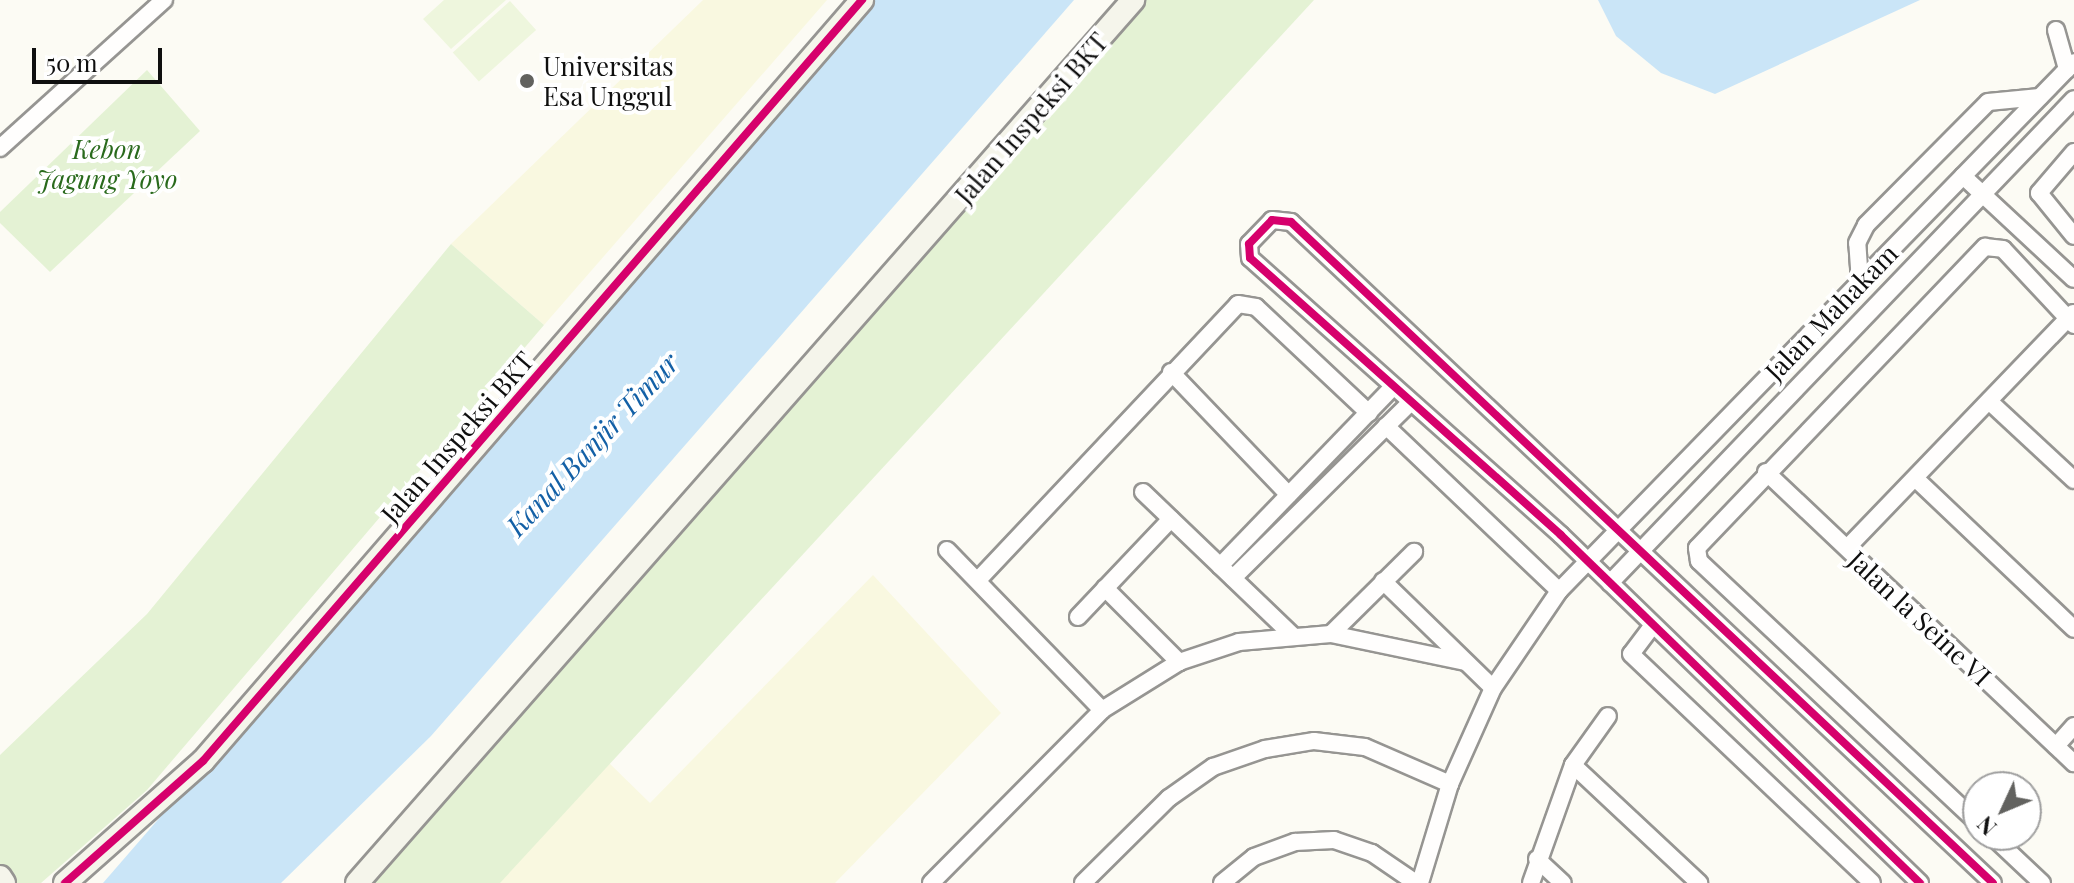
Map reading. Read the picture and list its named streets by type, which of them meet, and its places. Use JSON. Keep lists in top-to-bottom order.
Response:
{
  "streets": {
    "street": ["Jalan Inspeksi BKT", "Jalan Mahakam", "Jalan la Seine VI"]
  },
  "water": ["Kanal Banjir Timur"],
  "parks": ["Kebon Jagung Yoyo"],
  "places": ["Universitas Esa Unggul"],
  "scale_bar": "50 m",
  "north": "bottom left"
}
